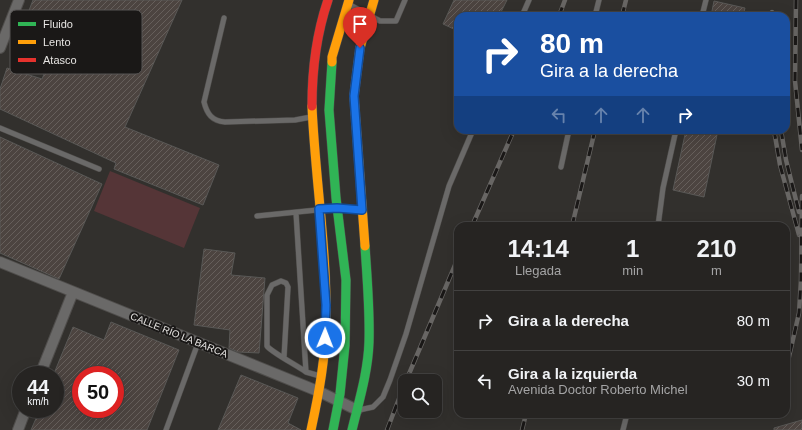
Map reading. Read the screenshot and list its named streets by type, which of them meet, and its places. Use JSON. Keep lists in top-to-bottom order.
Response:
{
  "streets": {
    "street": ["CALLE RÍO LA BARCA"]
  },
  "legend": ["Fluido", "Lento", "Atasco"],
  "page": {
    "turn": ["80 m", "Gira a la derecha"],
    "eta": [
      "14:14",
      "Llegada",
      "1",
      "min",
      "210",
      "m"
    ],
    "list": [
      {
        "name": "Gira a la derecha",
        "value": "80 m"
      },
      {
        "name": "Gira a la izquierda",
        "note": "Avenida Doctor Roberto Michel",
        "value": "30 m"
      }
    ],
    "speed": "44 km/h",
    "limit": "50"
  }
}
